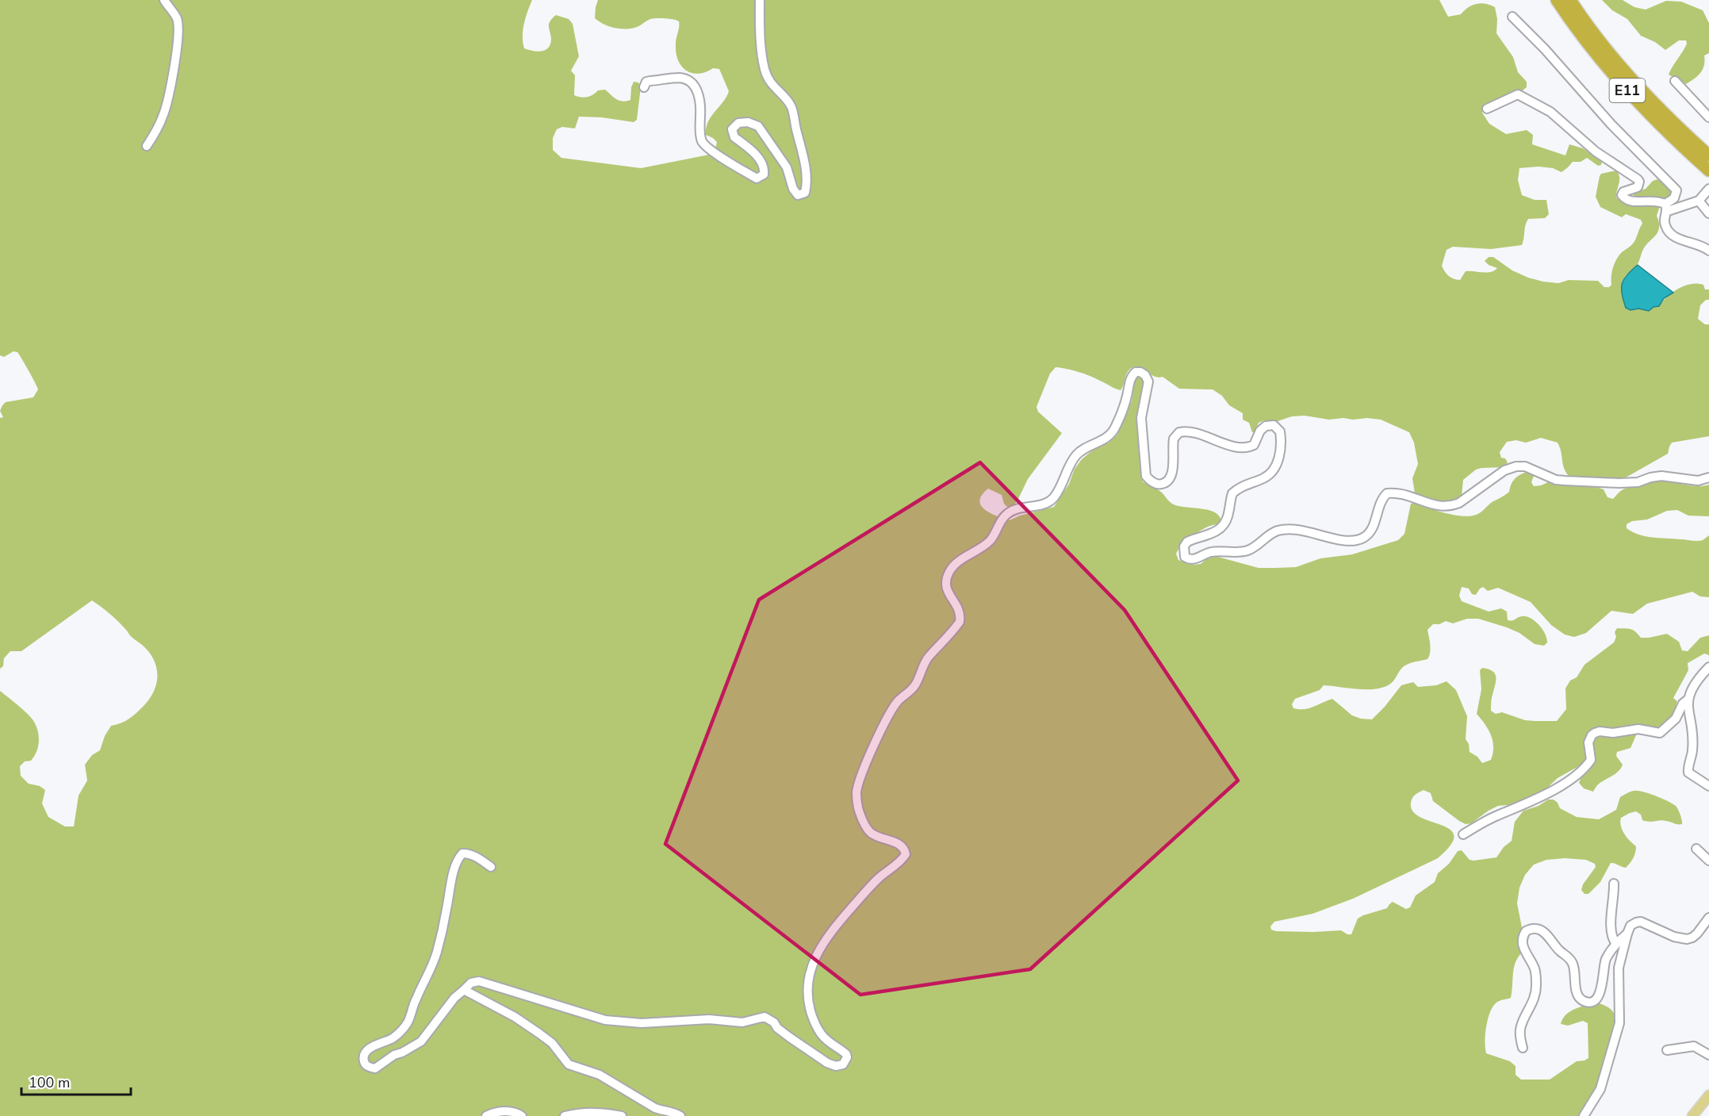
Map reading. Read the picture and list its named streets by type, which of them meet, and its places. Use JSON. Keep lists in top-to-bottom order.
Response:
{
  "streets": {
    "highway": ["E11"]
  },
  "scale_bar": "100 m"
}
